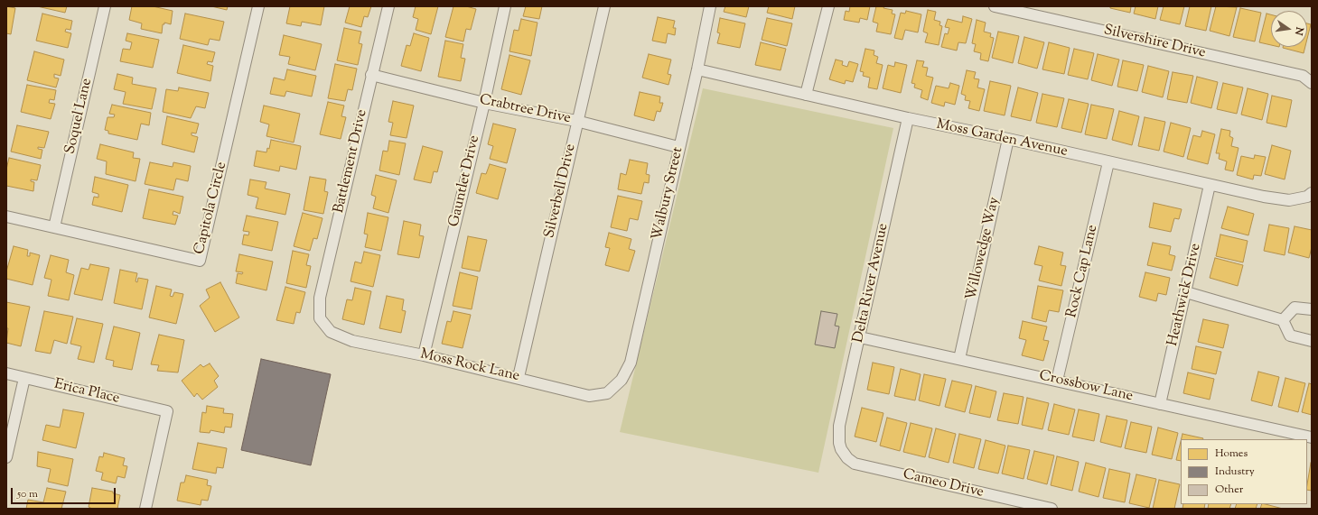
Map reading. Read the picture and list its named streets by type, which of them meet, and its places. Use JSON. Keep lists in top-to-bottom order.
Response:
{
  "streets": {
    "street": [
      "Silvershire Drive",
      "Crabtree Drive",
      "Soquel Lane",
      "Moss Garden Avenue",
      "Battlement Drive",
      "Gauntlet Drive",
      "Silverbell Drive",
      "Walbury Street",
      "Capitola Circle",
      "Willowedge Way",
      "Rock Cap Lane",
      "Delta River Avenue",
      "Heathwick Drive",
      "Moss Rock Lane",
      "Crossbow Lane",
      "Erica Place",
      "Cameo Drive"
    ]
  },
  "crossings": [
    ["Crabtree Drive", "Battlement Drive"],
    ["Crabtree Drive", "Gauntlet Drive"],
    ["Crabtree Drive", "Silverbell Drive"],
    ["Crabtree Drive", "Walbury Street"],
    ["Soquel Lane", "Capitola Circle"],
    ["Moss Garden Avenue", "Walbury Street"],
    ["Moss Garden Avenue", "Willowedge Way"],
    ["Moss Garden Avenue", "Rock Cap Lane"],
    ["Moss Garden Avenue", "Delta River Avenue"],
    ["Moss Garden Avenue", "Heathwick Drive"],
    ["Battlement Drive", "Moss Rock Lane"],
    ["Gauntlet Drive", "Moss Rock Lane"],
    ["Silverbell Drive", "Moss Rock Lane"],
    ["Walbury Street", "Moss Rock Lane"],
    ["Willowedge Way", "Crossbow Lane"],
    ["Rock Cap Lane", "Crossbow Lane"],
    ["Delta River Avenue", "Crossbow Lane"],
    ["Delta River Avenue", "Cameo Drive"],
    ["Heathwick Drive", "Crossbow Lane"]
  ],
  "legend": ["Homes", "Industry", "Other"],
  "scale_bar": "50 m",
  "north": "right"
}
